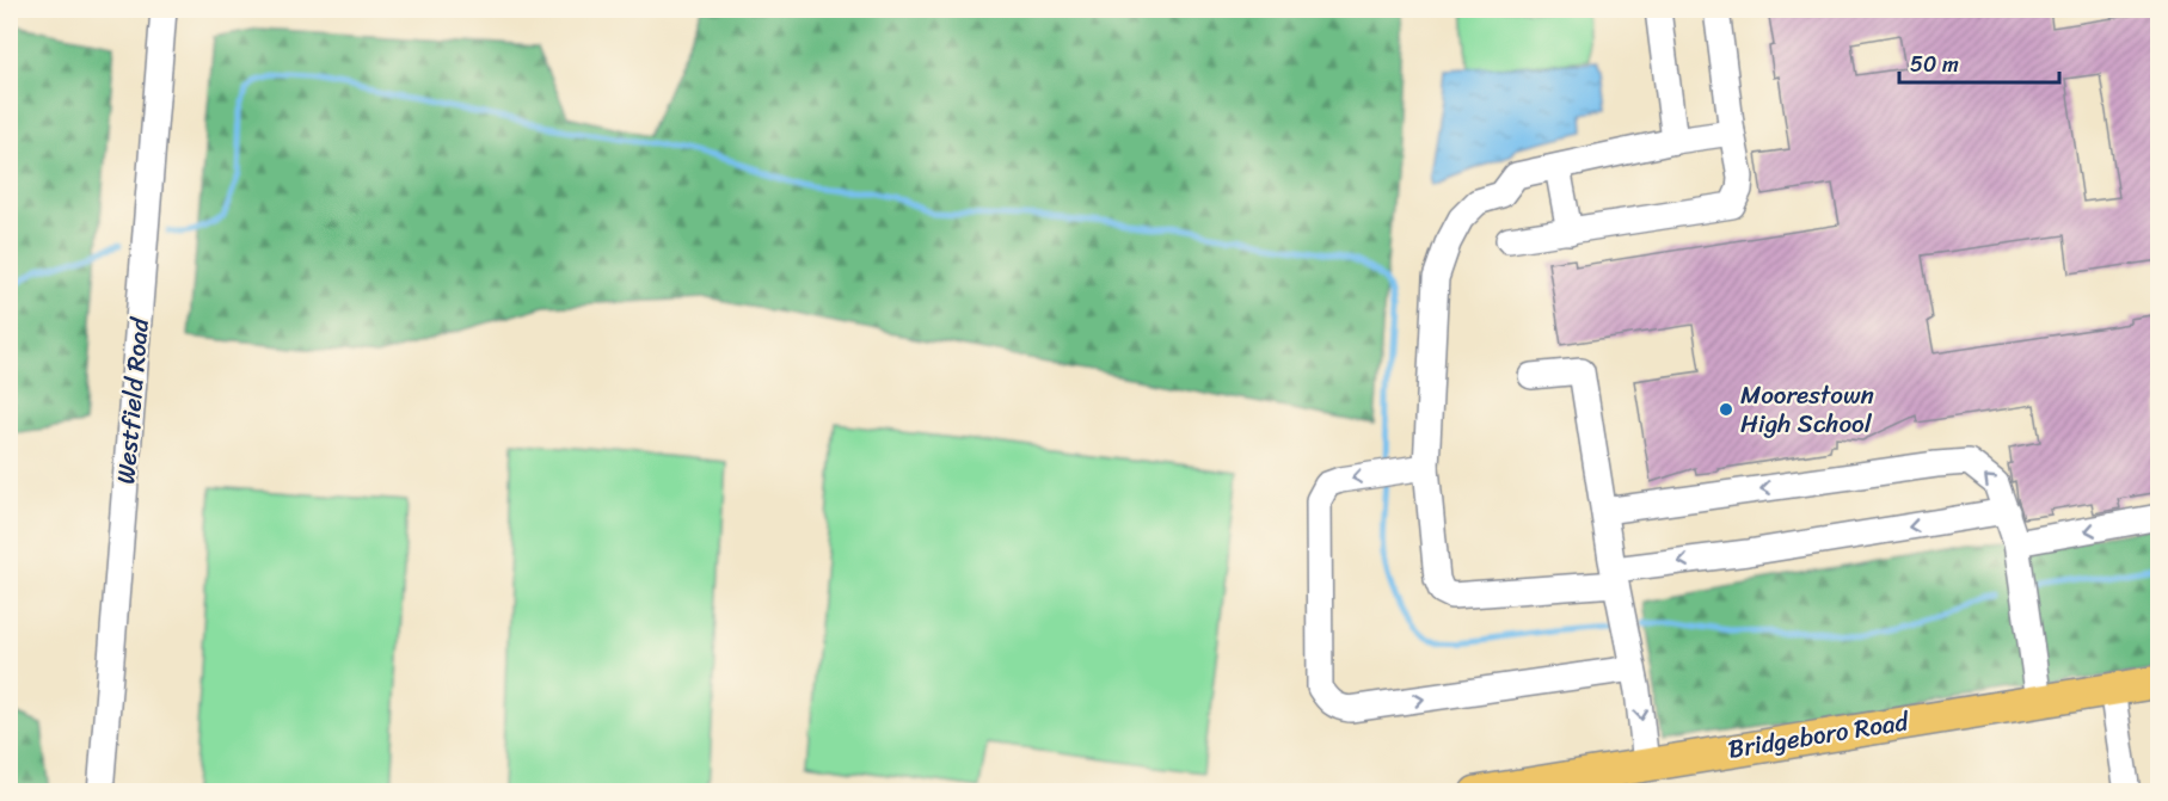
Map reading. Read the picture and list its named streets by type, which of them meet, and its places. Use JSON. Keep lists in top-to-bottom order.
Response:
{
  "streets": {
    "main road": ["Bridgeboro Road"],
    "street": ["Westfield Road"]
  },
  "places": ["Moorestown High School"],
  "scale_bar": "50 m"
}
